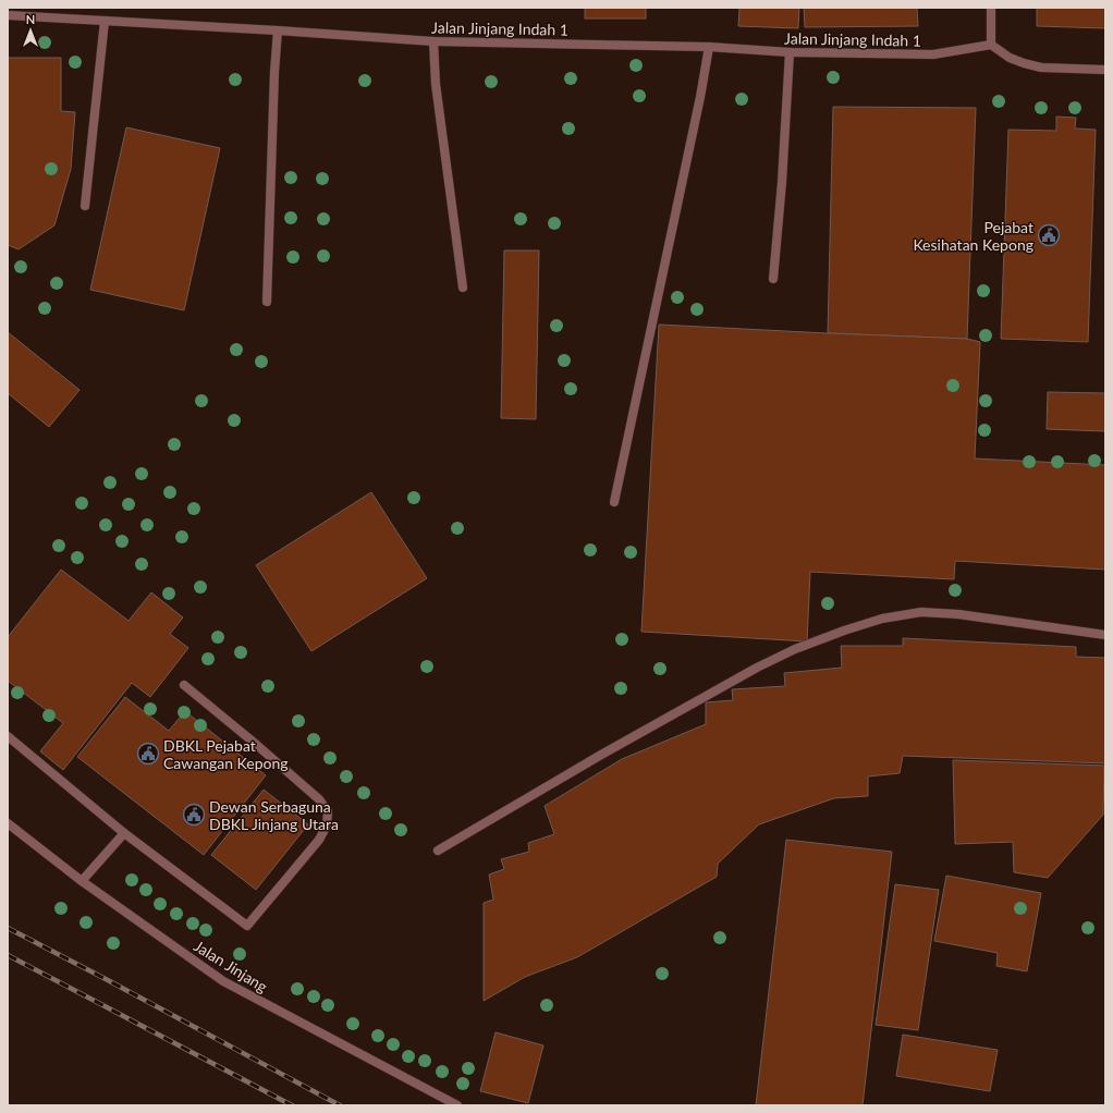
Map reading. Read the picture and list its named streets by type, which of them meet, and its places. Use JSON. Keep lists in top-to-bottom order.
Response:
{
  "streets": {
    "street": ["Jalan Jinjang Indah 1", "Jalan Jinjang"]
  },
  "places": {
    "public building": ["Pejabat Kesihatan Kepong", "DBKL Pejabat Cawangan Kepong", "Dewan Serbaguna DBKL Jinjang Utara"]
  },
  "north": "top"
}
